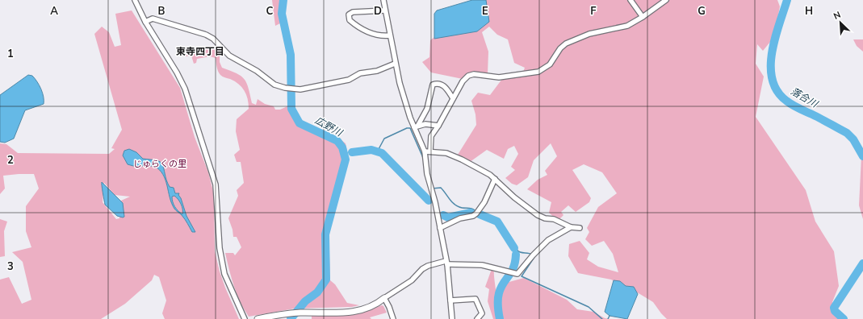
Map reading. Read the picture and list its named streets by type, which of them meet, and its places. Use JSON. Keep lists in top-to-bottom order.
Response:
{
  "districts": ["東寺四丁目"],
  "water": ["落合川", "広野川"],
  "parks": ["じゅらくの里"],
  "north": "top left",
  "grid": {
    "columns": [
      "A",
      "B",
      "C",
      "D",
      "E",
      "F",
      "G",
      "H"
    ],
    "rows": ["1", "2", "3"]
  }
}
